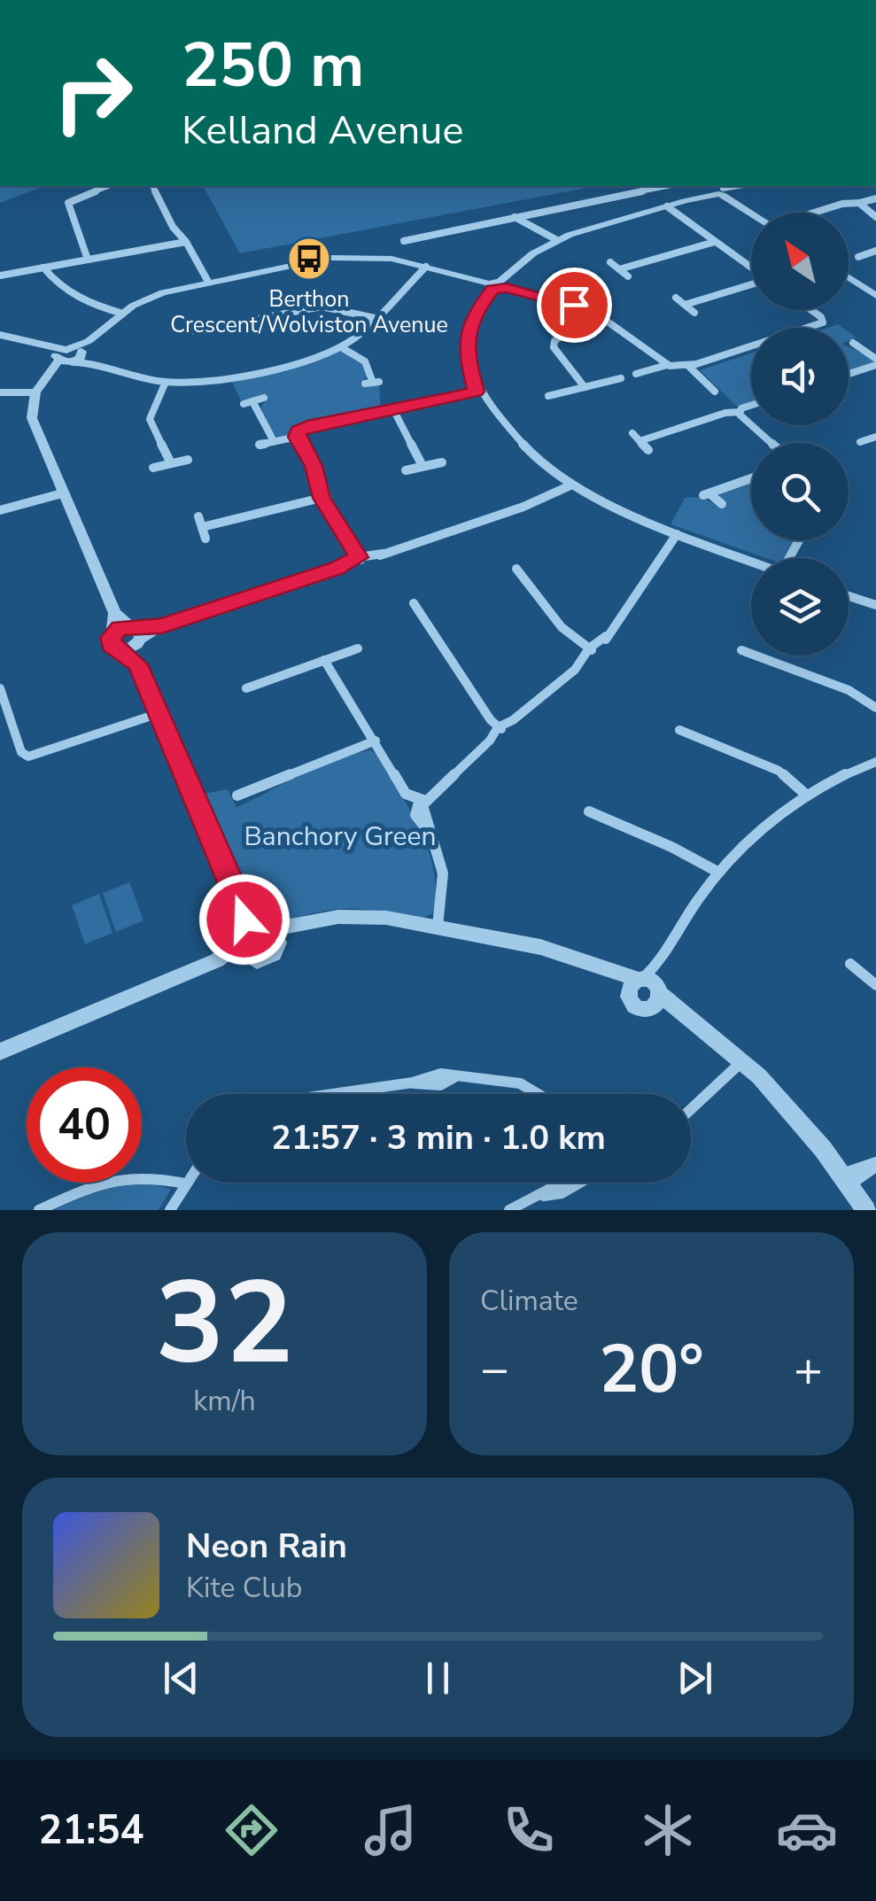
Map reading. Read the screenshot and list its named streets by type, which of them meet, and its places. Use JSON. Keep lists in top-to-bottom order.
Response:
{
  "parks": ["Banchory Green"],
  "places": {
    "bus stop": ["Berthon Crescent/Wolviston Avenue"]
  },
  "north": "top left",
  "page": {
    "turn": ["250 m", "Kelland Avenue"],
    "limit": "40",
    "trip": "21:57 · 3 min · 1.0 km",
    "tile": [
      ["32", "km/h"],
      "Climate"
    ],
    "heat": ["−", "20°", "+"],
    "song": ["Neon Rain", "Kite Club"],
    "tabs": "21:54"
  }
}
